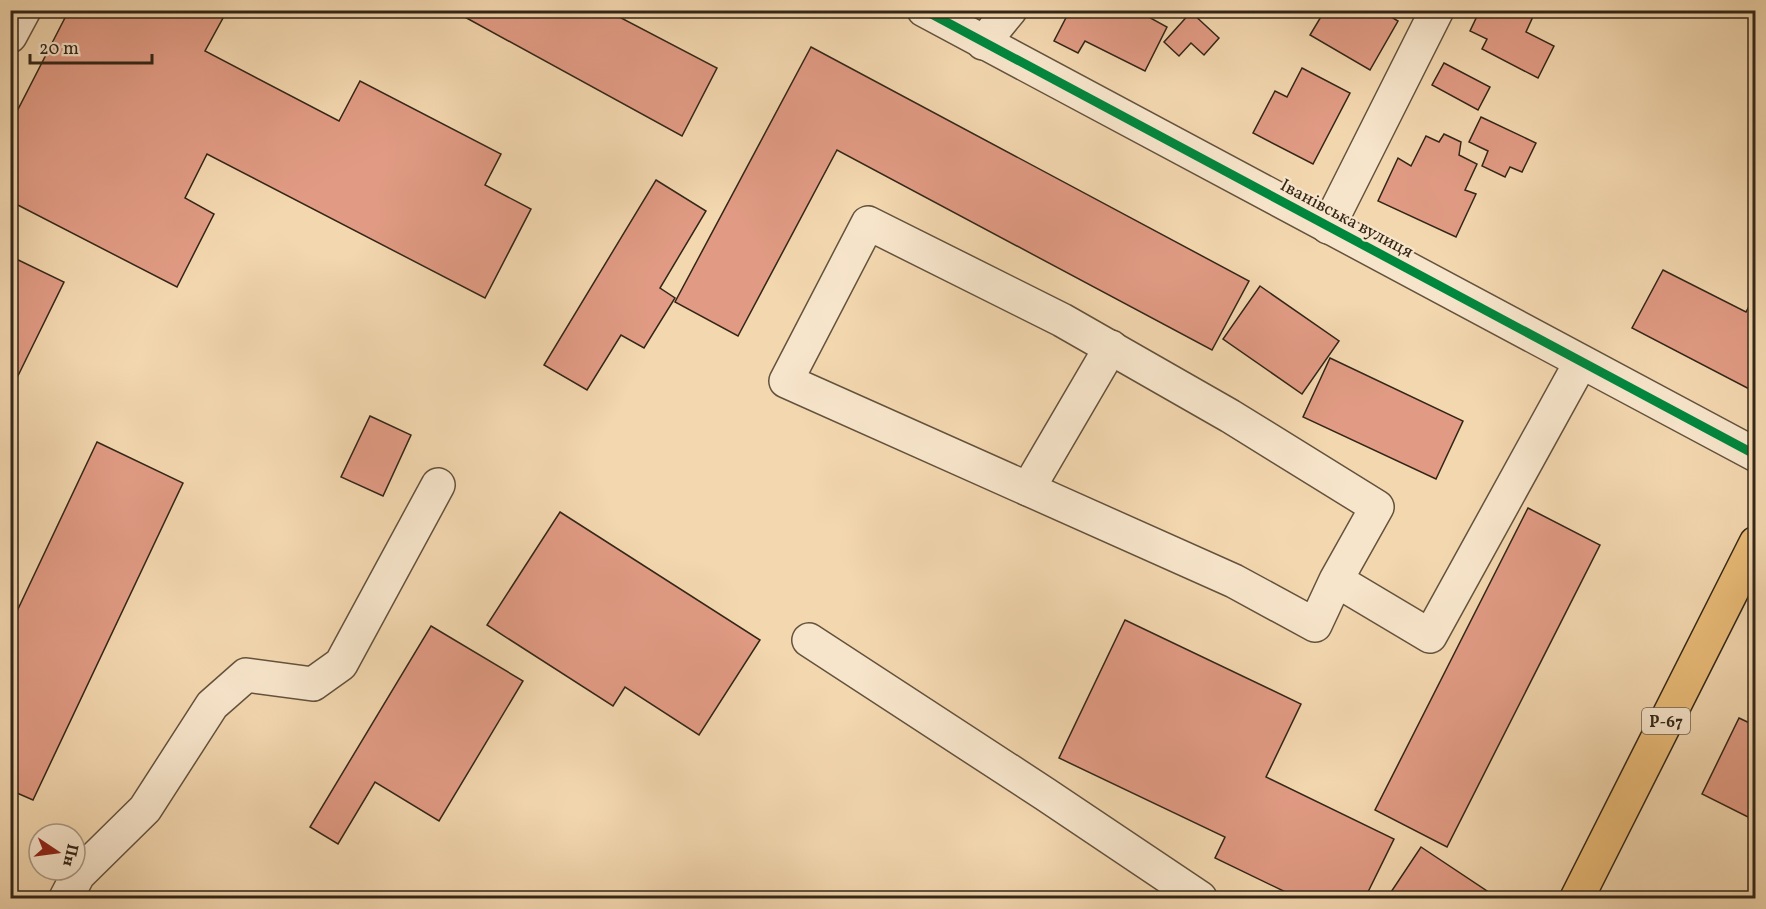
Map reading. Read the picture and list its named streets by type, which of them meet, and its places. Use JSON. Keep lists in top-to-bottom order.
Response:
{
  "streets": {
    "main road": ["Р-67"],
    "street": ["Іванівська вулиця"]
  },
  "scale_bar": "20 m",
  "north": "right"
}
